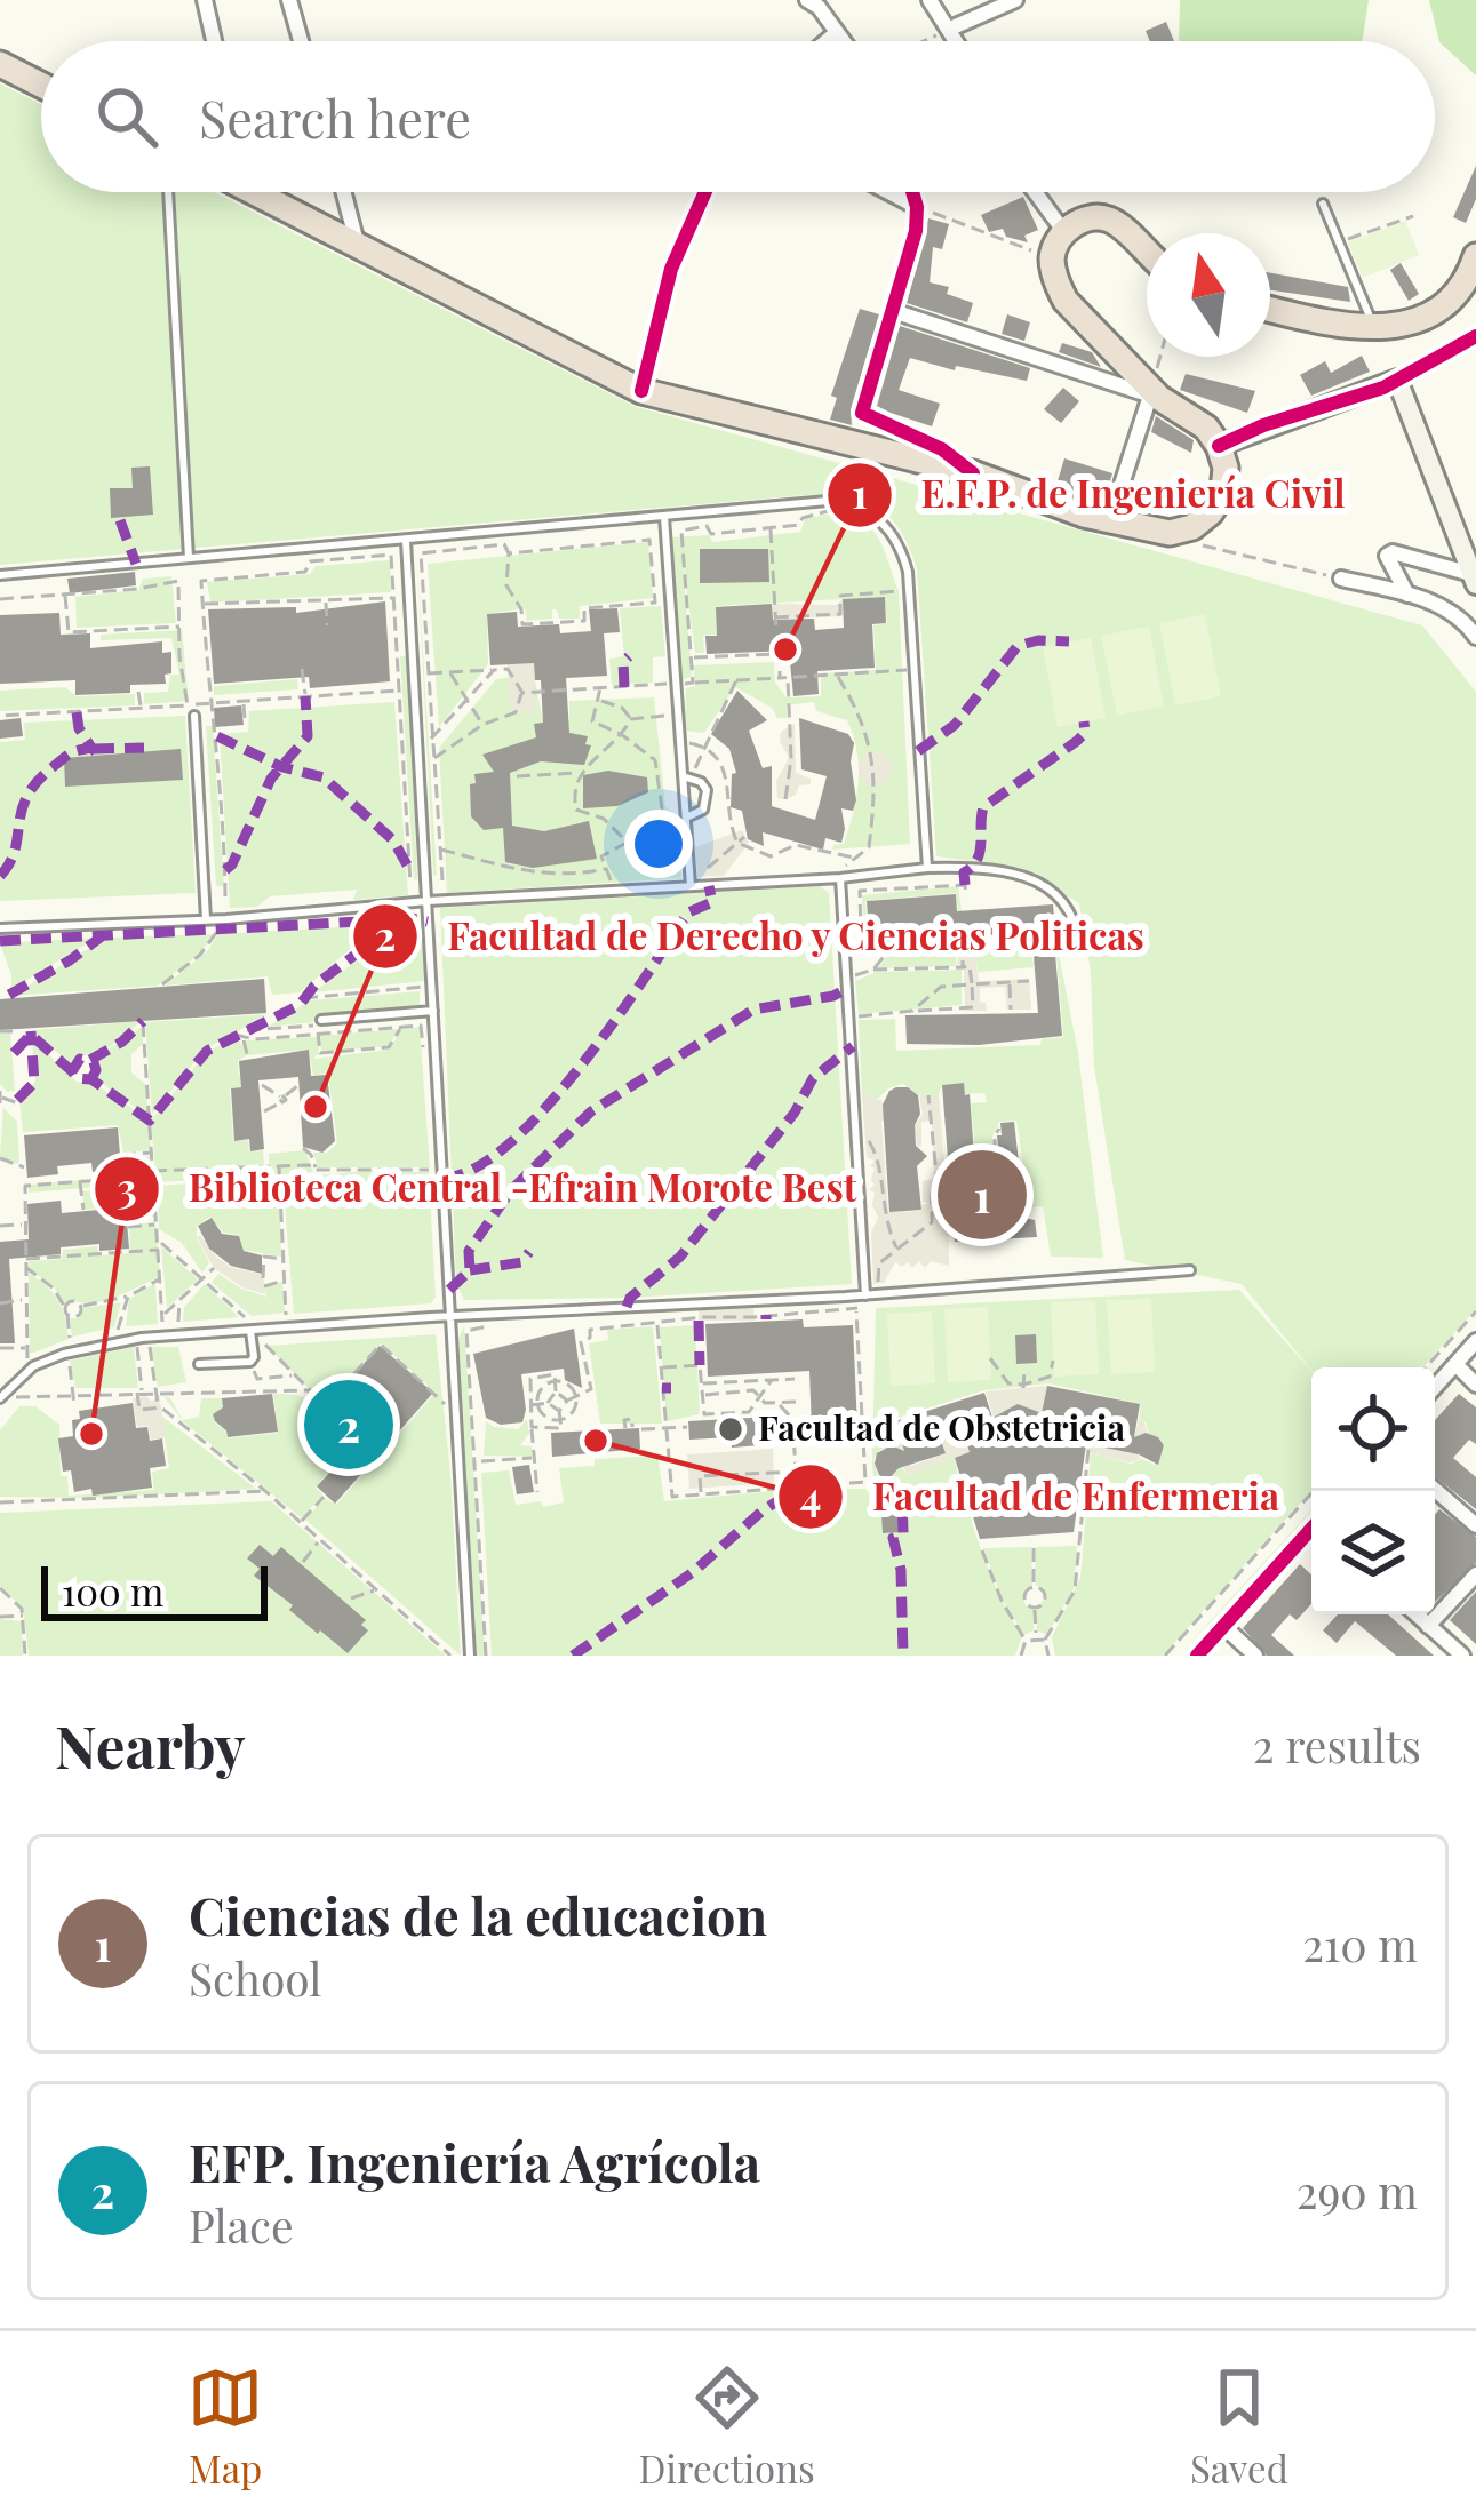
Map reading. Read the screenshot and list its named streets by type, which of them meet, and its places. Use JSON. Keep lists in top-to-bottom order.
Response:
{
  "places": [
    "E.F.P. de Ingeniería Civil",
    "Facultad de Derecho y Ciencias Politicas",
    "Facultad de Obstetricia",
    "Biblioteca Central -Efrain Morote Best",
    "Facultad de Enfermeria"
  ],
  "scale_bar": "100 m",
  "north": "top",
  "page": {
    "search": "Search here",
    "pins": ["1", "2"],
    "scale": "100 m",
    "heading": ["Nearby", "2 results"],
    "list": [
      {
        "mark": "1",
        "name": "Ciencias de la educacion",
        "note": "School",
        "value": "210 m"
      },
      {
        "mark": "2",
        "name": "EFP. Ingeniería Agrícola",
        "note": "Place",
        "value": "290 m"
      }
    ],
    "nav": ["Map", "Directions", "Saved"]
  }
}
